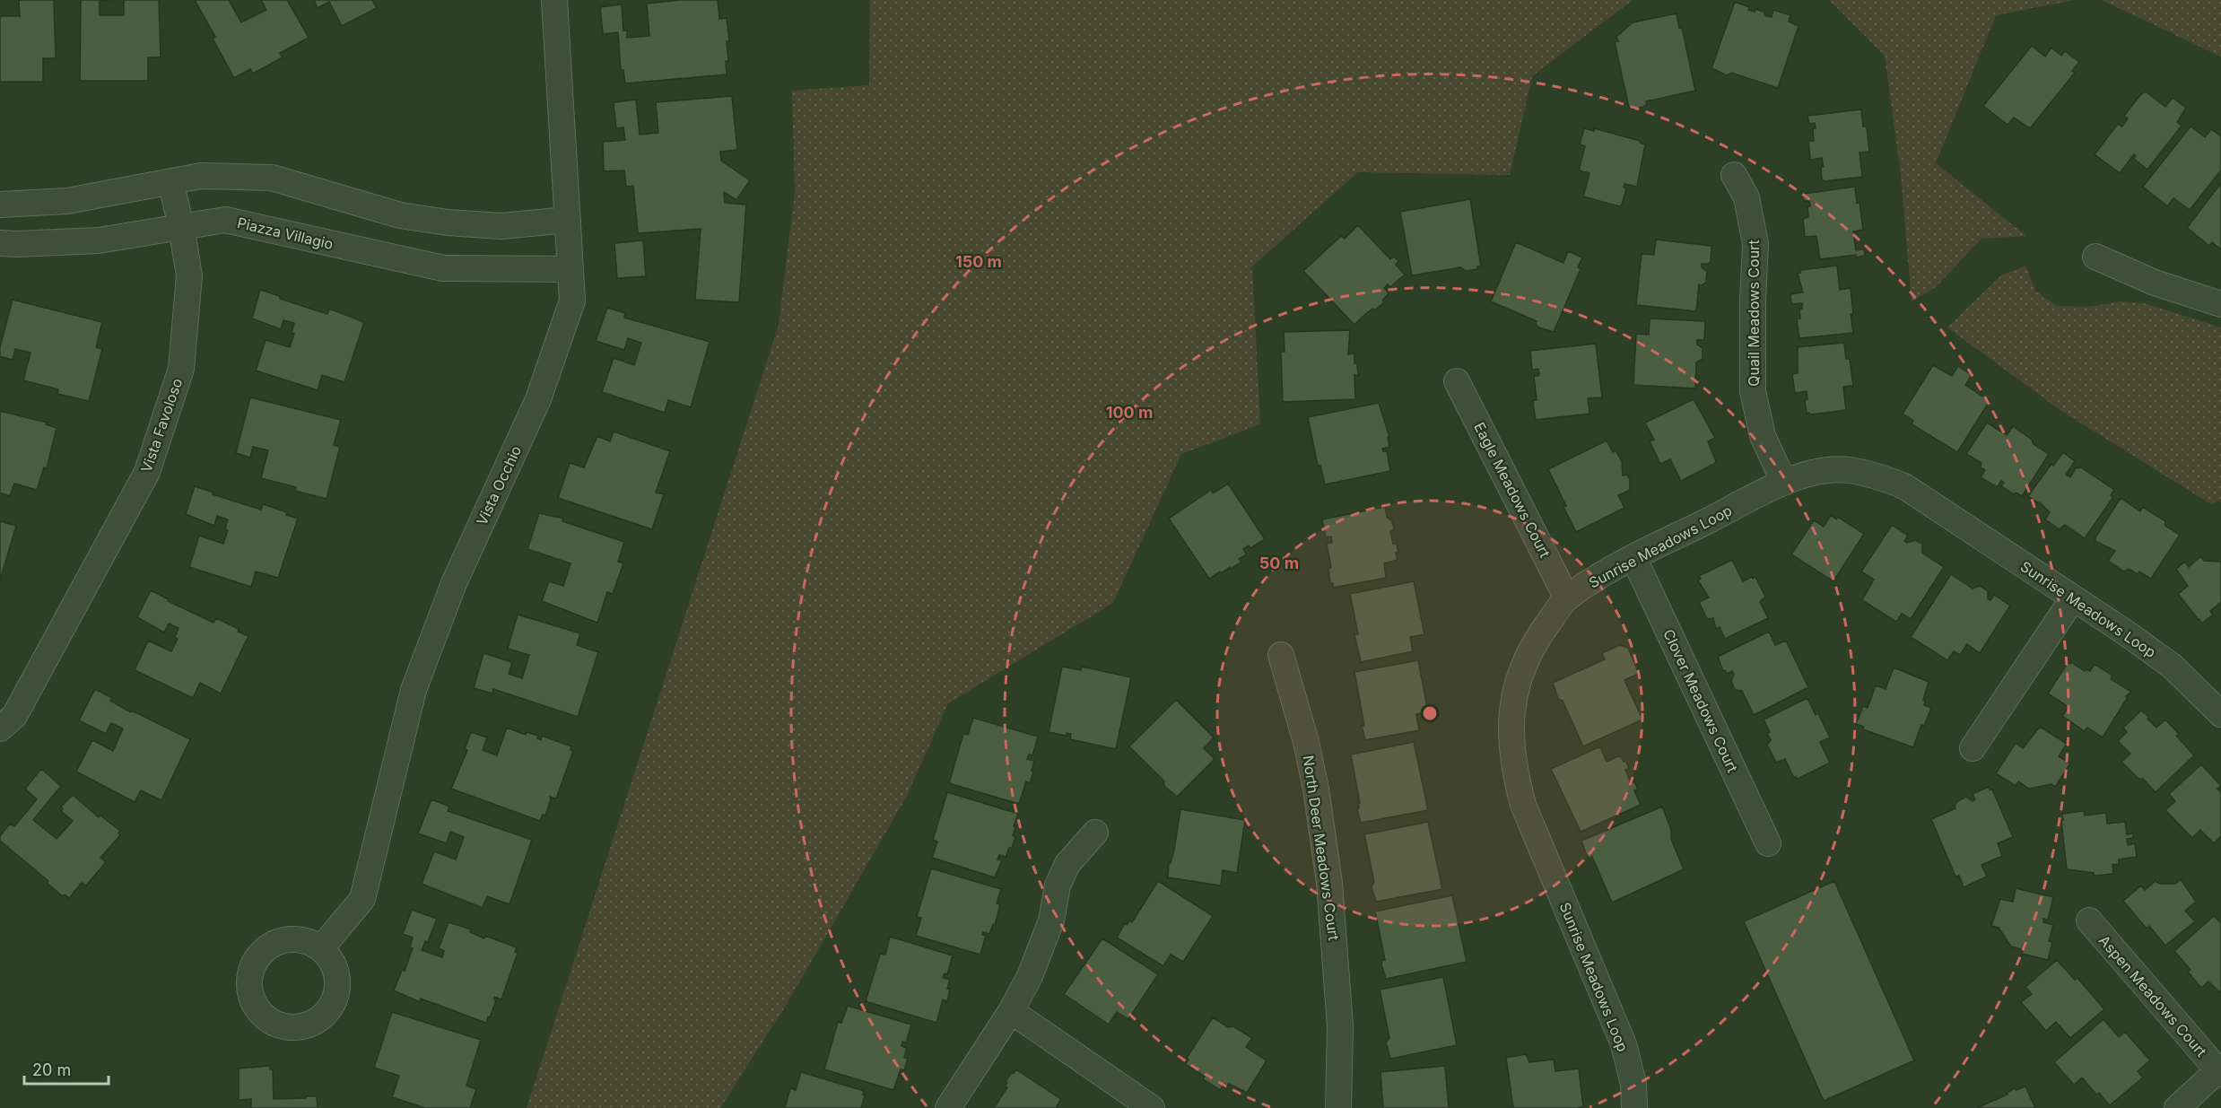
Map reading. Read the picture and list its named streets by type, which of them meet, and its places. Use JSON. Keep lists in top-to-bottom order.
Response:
{
  "streets": {
    "street": [
      "Piazza Villagio",
      "Quail Meadows Court",
      "Vista Favoloso",
      "Vista Occhio",
      "Eagle Meadows Court",
      "Sunrise Meadows Loop",
      "Clover Meadows Court",
      "North Deer Meadows Court",
      "Aspen Meadows Court"
    ]
  },
  "crossings": [
    ["Piazza Villagio", "Vista Favoloso"],
    ["Piazza Villagio", "Vista Occhio"],
    ["Quail Meadows Court", "Sunrise Meadows Loop"],
    ["Eagle Meadows Court", "Sunrise Meadows Loop"],
    ["Sunrise Meadows Loop", "Clover Meadows Court"]
  ],
  "scale_bar": "20 m",
  "rings": ["150 m", "100 m", "50 m"]
}
